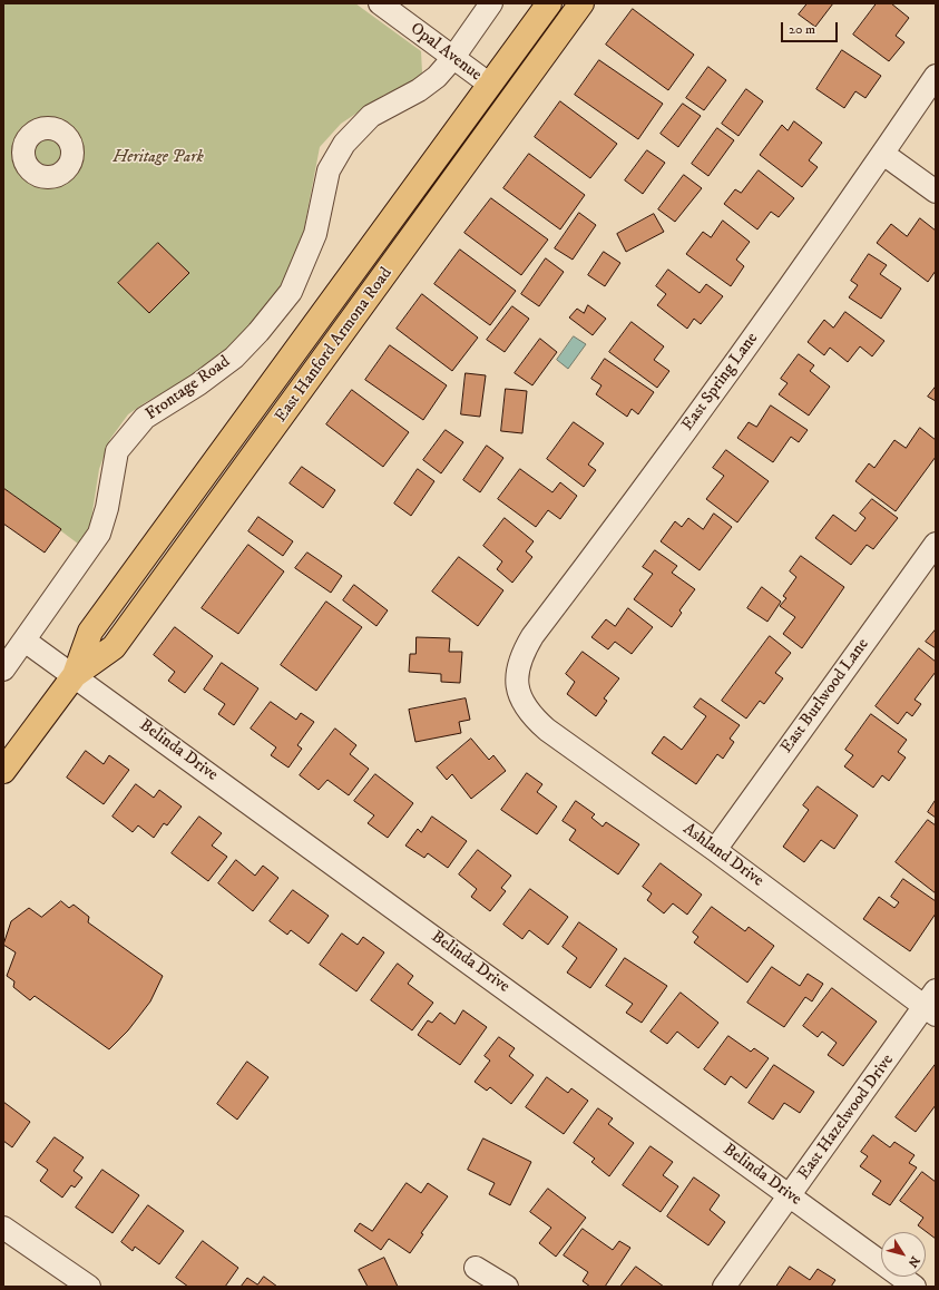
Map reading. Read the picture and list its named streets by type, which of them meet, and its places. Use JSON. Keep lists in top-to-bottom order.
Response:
{
  "streets": {
    "main road": ["East Hanford Armona Road"],
    "street": [
      "Opal Avenue",
      "East Spring Lane",
      "Frontage Road",
      "East Burlwood Lane",
      "Belinda Drive",
      "Ashland Drive",
      "East Hazelwood Drive"
    ]
  },
  "crossings": [
    ["Opal Avenue", "East Hanford Armona Road"],
    ["Opal Avenue", "Frontage Road"],
    ["East Hanford Armona Road", "Belinda Drive"],
    ["East Spring Lane", "Ashland Drive"],
    ["Frontage Road", "Belinda Drive"],
    ["East Burlwood Lane", "Ashland Drive"],
    ["Belinda Drive", "East Hazelwood Drive"],
    ["Ashland Drive", "East Hazelwood Drive"]
  ],
  "parks": ["Heritage Park"],
  "scale_bar": "20 m",
  "north": "bottom right"
}
